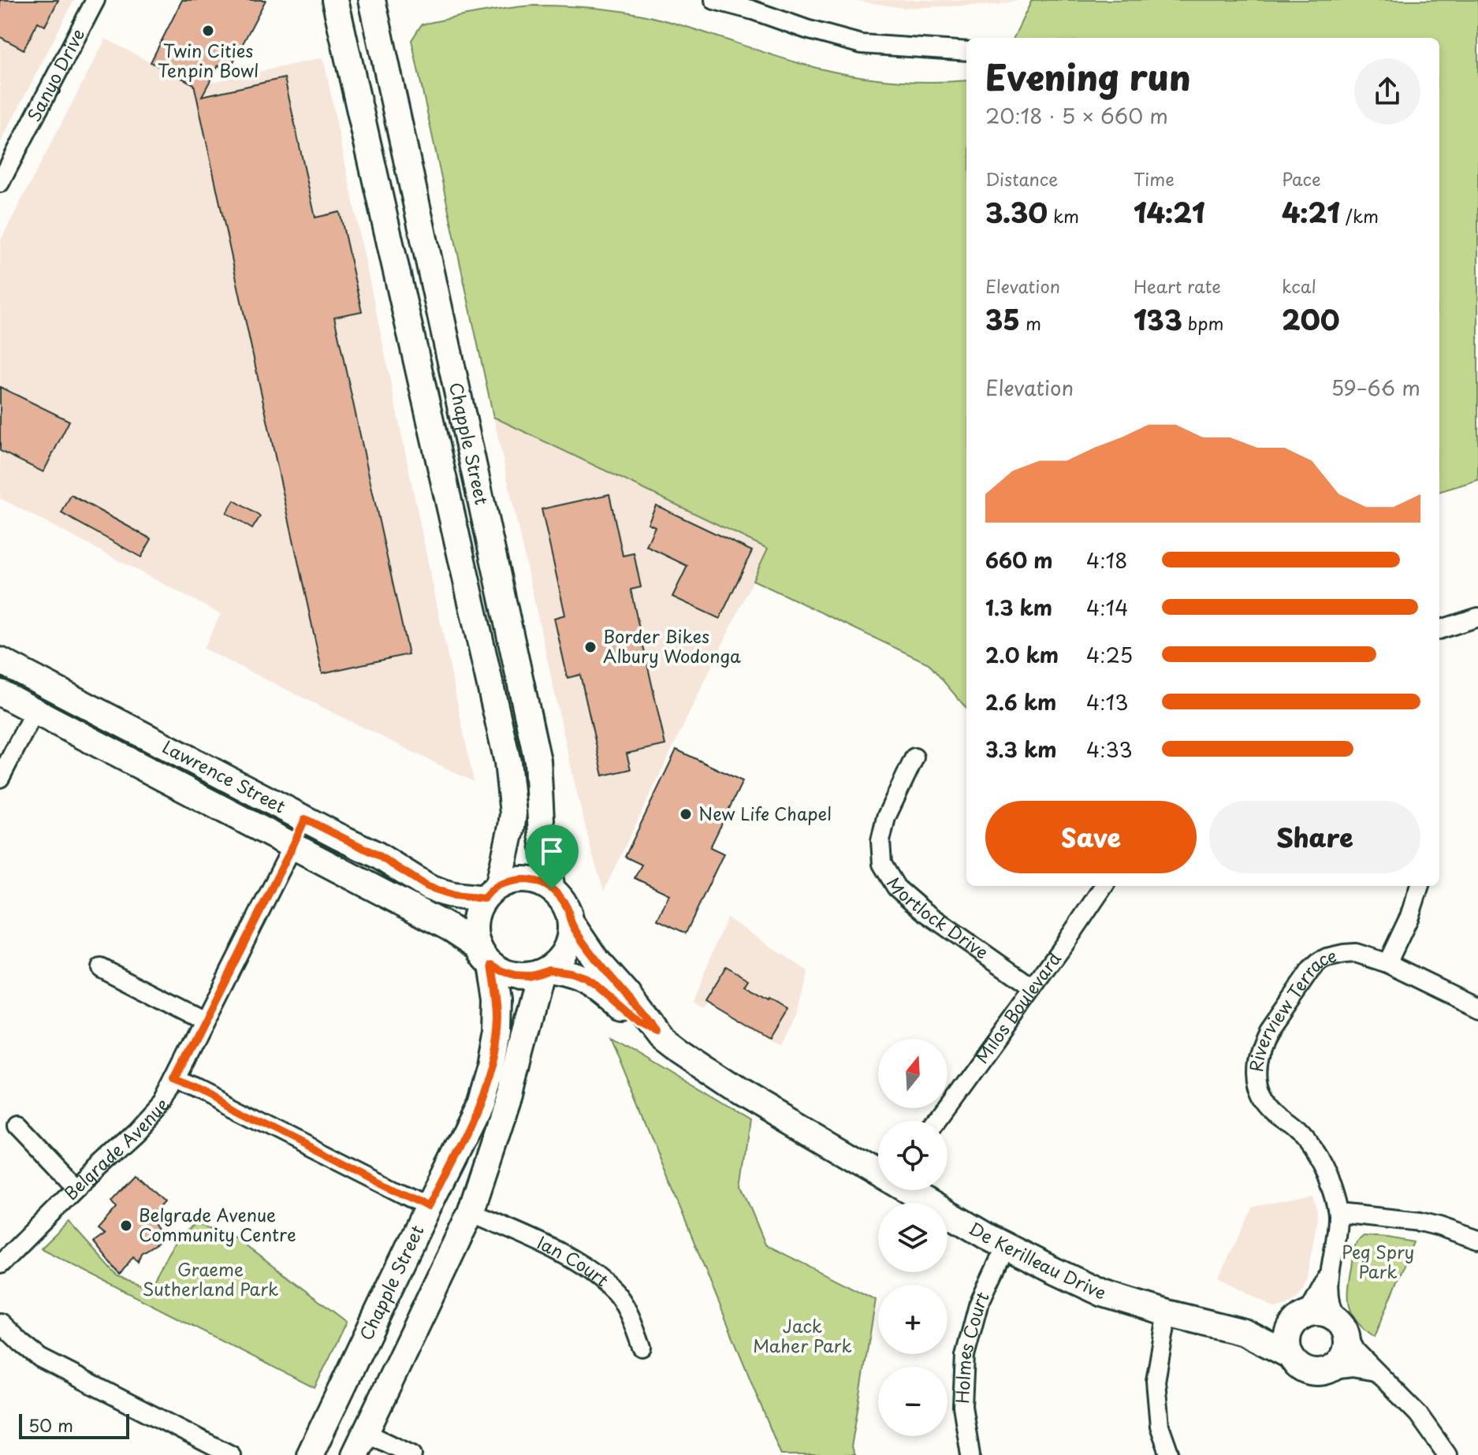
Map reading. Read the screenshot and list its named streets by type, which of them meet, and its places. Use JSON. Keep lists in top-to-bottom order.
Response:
{
  "streets": {
    "street": [
      "Sanyo Drive",
      "Chapple Street",
      "Lawrence Street",
      "Mortlock Drive",
      "Milos Boulevard",
      "Riverview Terrace",
      "Belgrade Avenue",
      "De Kerilleau Drive",
      "Ian Court",
      "Holmes Court"
    ]
  },
  "crossings": [
    ["Chapple Street", "Lawrence Street"],
    ["Chapple Street", "De Kerilleau Drive"],
    ["Lawrence Street", "Belgrade Avenue"],
    ["Lawrence Street", "De Kerilleau Drive"],
    ["Mortlock Drive", "Milos Boulevard"],
    ["Riverview Terrace", "De Kerilleau Drive"],
    ["De Kerilleau Drive", "Holmes Court"]
  ],
  "parks": ["Peg Spry Park", "Graeme Sutherland Park", "Jack Maher Park"],
  "places": [
    "Twin Cities Tenpin Bowl",
    "Border Bikes Albury Wodonga",
    "New Life Chapel",
    "Belgrade Avenue Community Centre"
  ],
  "scale_bar": "50 m",
  "north": "top",
  "page": {
    "heading": ["Evening run", "20:18 · 5 × 660 m"],
    "stats": [
      ["Distance", "3.30 km"],
      ["Time", "14:21"],
      ["Pace", "4:21 /km"],
      ["Elevation", "35 m"],
      ["Heart rate", "133 bpm"],
      ["kcal", "200"]
    ],
    "chart": ["Elevation", "59–66 m"],
    "list": [
      {
        "name": "660 m",
        "note": "4:18"
      },
      {
        "name": "1.3 km",
        "note": "4:14"
      },
      {
        "name": "2.0 km",
        "note": "4:25"
      },
      {
        "name": "2.6 km",
        "note": "4:13"
      },
      {
        "name": "3.3 km",
        "note": "4:33"
      }
    ],
    "buttons": ["Save", "Share"],
    "map_buttons": ["+", "−"],
    "scale": "50 m"
  }
}
